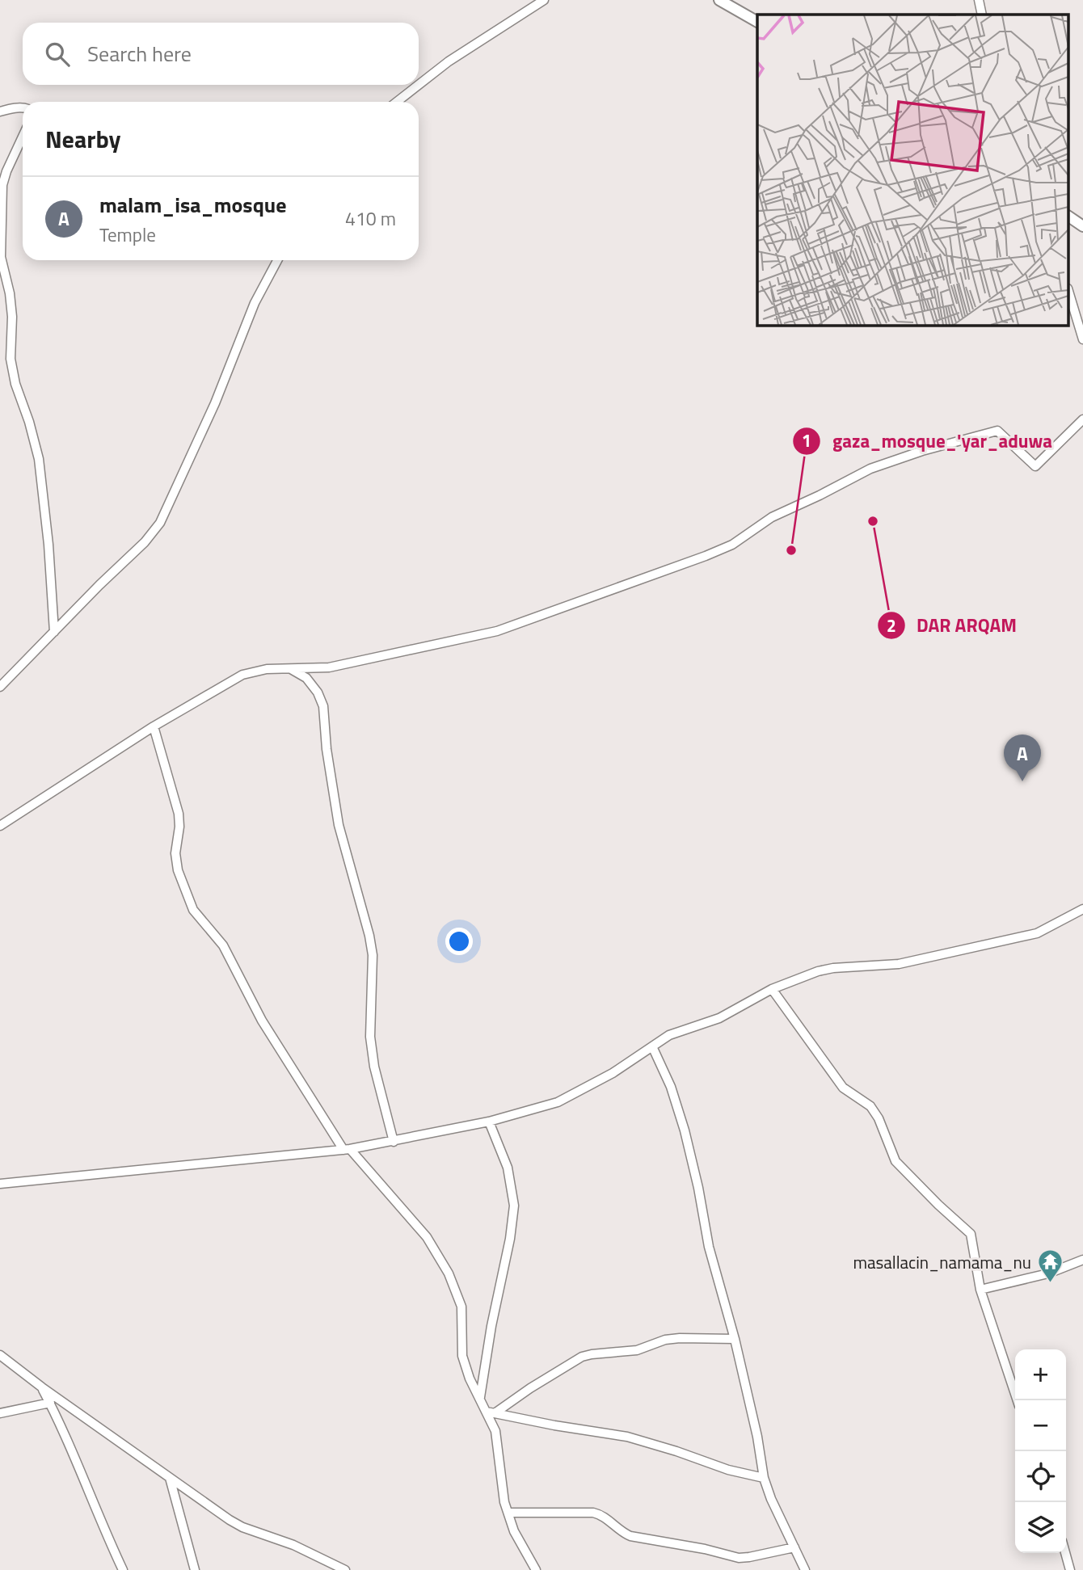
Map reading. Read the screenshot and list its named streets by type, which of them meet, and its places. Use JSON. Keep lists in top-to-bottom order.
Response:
{
  "places": {
    "other": ["DAR ARQAM", "gaza_mosque_'yar_aduwa"],
    "temple": ["masallacin_namama_nu"]
  },
  "page": {
    "search": "Search here",
    "heading": "Nearby",
    "list": [
      {
        "mark": "A",
        "name": "malam_isa_mosque",
        "note": "Temple",
        "value": "410 m"
      }
    ],
    "pins": "A",
    "map_buttons": ["+", "−"]
  }
}
